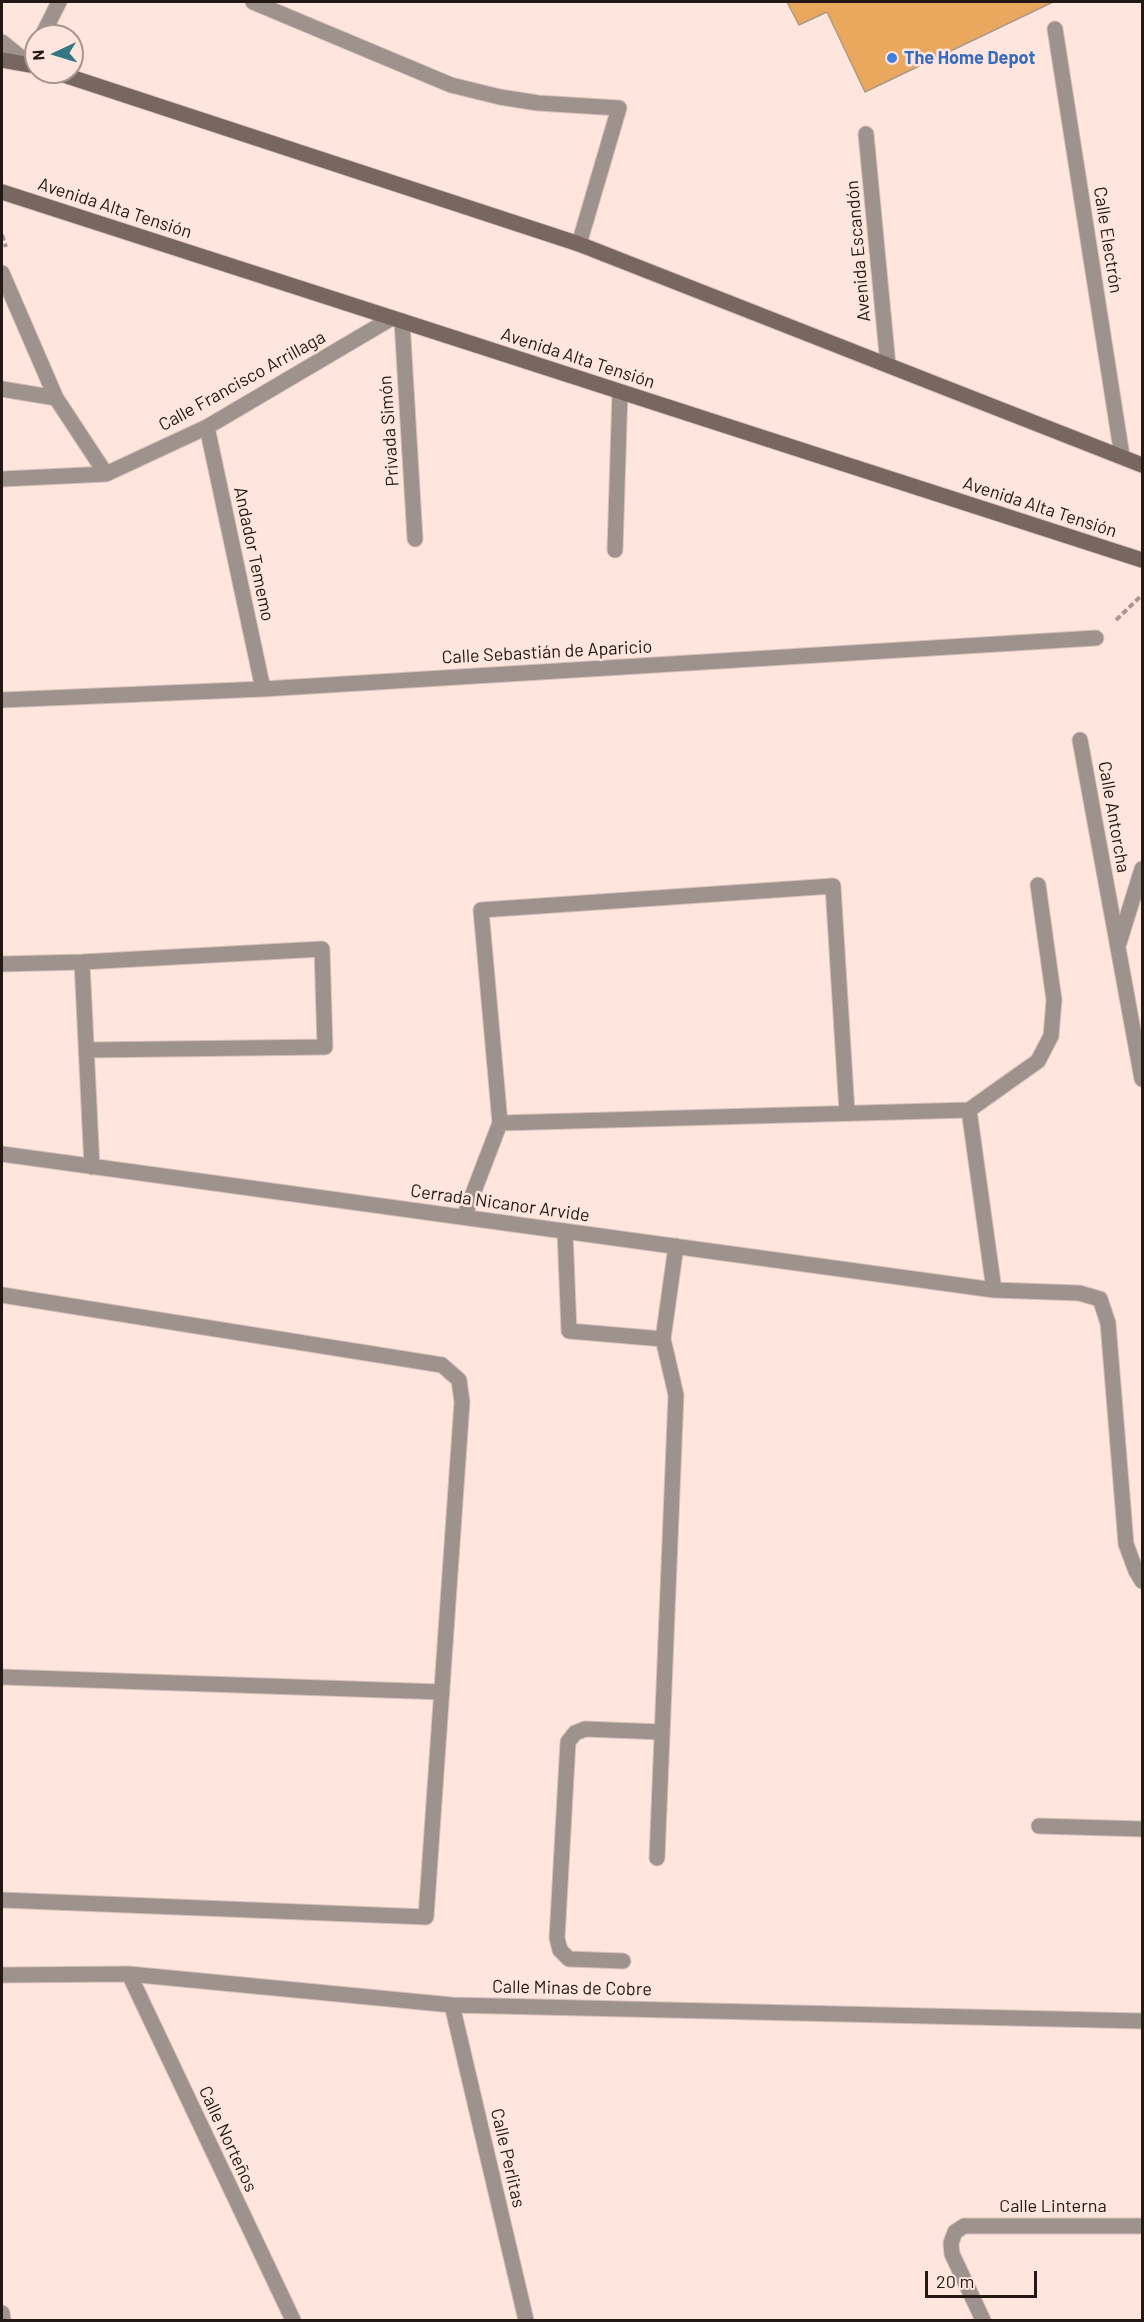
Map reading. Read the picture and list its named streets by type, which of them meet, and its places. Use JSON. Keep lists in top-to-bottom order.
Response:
{
  "streets": {
    "main road": ["Avenida Alta Tensión"],
    "street": [
      "Calle Electrón",
      "Avenida Escandón",
      "Calle Francisco Arrillaga",
      "Privada Simón",
      "Andador Tememo",
      "Calle Sebastián de Aparicio",
      "Calle Antorcha",
      "Cerrada Nicanor Arvide",
      "Calle Minas de Cobre",
      "Calle Norteños",
      "Calle Perlitas",
      "Calle Linterna"
    ]
  },
  "crossings": [
    ["Avenida Alta Tensión", "Calle Francisco Arrillaga"],
    ["Avenida Alta Tensión", "Privada Simón"],
    ["Calle Francisco Arrillaga", "Privada Simón"],
    ["Calle Francisco Arrillaga", "Andador Tememo"],
    ["Andador Tememo", "Calle Sebastián de Aparicio"],
    ["Calle Minas de Cobre", "Calle Norteños"],
    ["Calle Minas de Cobre", "Calle Perlitas"]
  ],
  "places": ["The Home Depot"],
  "scale_bar": "20 m",
  "north": "left"
}
